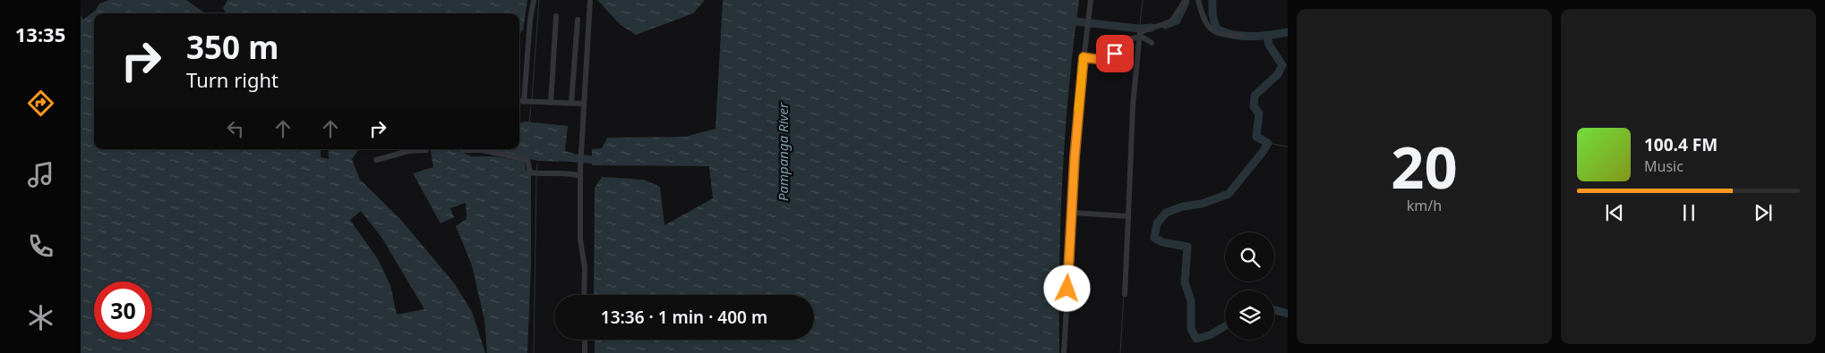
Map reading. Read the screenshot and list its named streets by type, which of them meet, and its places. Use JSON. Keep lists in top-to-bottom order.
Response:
{
  "water": ["Pampanga River"],
  "page": {
    "tabs": "13:35",
    "tile": ["20", "km/h"],
    "turn": ["350 m", "Turn right"],
    "song": ["100.4 FM", "Music"],
    "limit": "30",
    "trip": "13:36 · 1 min · 400 m"
  }
}
